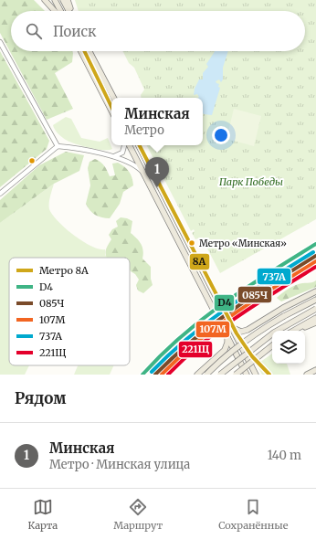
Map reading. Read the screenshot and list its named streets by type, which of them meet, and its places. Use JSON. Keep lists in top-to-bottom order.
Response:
{
  "parks": ["Парк Победы"],
  "places": ["Метро «Минская»"],
  "lines": [
    "metro line 8А",
    "transit line D4",
    "transit line 737А",
    "transit line 085Ч",
    "transit line 107М",
    "transit line 221Щ"
  ],
  "legend": [
    "Метро 8А",
    "D4",
    "085Ч",
    "107М",
    "737А",
    "221Щ"
  ],
  "page": {
    "search": "Поиск",
    "popup": ["Минская", "Метро"],
    "pins": "1",
    "heading": "Рядом",
    "list": [
      {
        "mark": "1",
        "name": "Минская",
        "note": "Метро · Минская улица",
        "value": "140 m"
      }
    ],
    "nav": ["Карта", "Маршрут", "Сохранённые"]
  }
}
